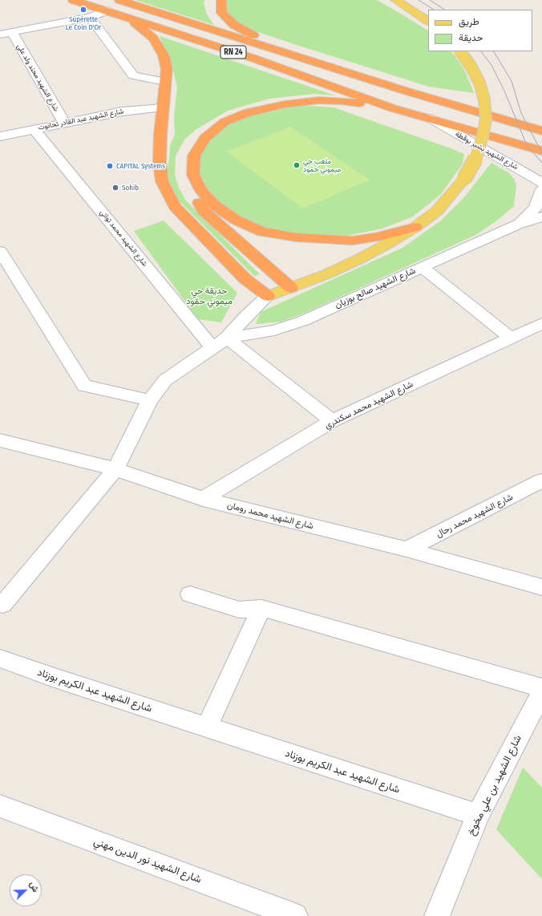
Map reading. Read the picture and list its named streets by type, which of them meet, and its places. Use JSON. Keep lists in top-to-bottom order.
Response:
{
  "streets": {
    "highway": ["RN 24"],
    "street": [
      "شارع الشهيد محند ولد علي",
      "شارع الشهيد عبد القادر تحانوت",
      "شارع الشهيد بشير بوقطة",
      "شارع الشهيد محمد تواتي",
      "شارع الشهيد صالح بوزيان",
      "شارع الشهيد محمد سكندري",
      "شارع الشهيد محمد رومان",
      "شارع الشهيد محمد رحال",
      "شارع الشهيد عبد الكريم بوزناد",
      "شارع الشهيد بن علي مخوخ",
      "شارع الشهيد نور الدين مهني"
    ]
  },
  "crossings": [
    ["RN 24", "شارع الشهيد بشير بوقطة"],
    ["شارع الشهيد محند ولد علي", "شارع الشهيد عبد القادر تحانوت"],
    ["شارع الشهيد عبد القادر تحانوت", "شارع الشهيد محمد تواتي"],
    ["شارع الشهيد محمد سكندري", "شارع الشهيد محمد رومان"],
    ["شارع الشهيد محمد رومان", "شارع الشهيد محمد رحال"],
    ["شارع الشهيد عبد الكريم بوزناد", "شارع الشهيد بن علي مخوخ"]
  ],
  "parks": ["حديقة حي ميموني حمّود"],
  "places": [
    "Supérette Le Coin D'Or",
    "ملعب حي ميموني حمّود",
    "CAPITAL Systems",
    "Sohib"
  ],
  "legend": ["طريق", "حديقة"],
  "north": "top right"
}
